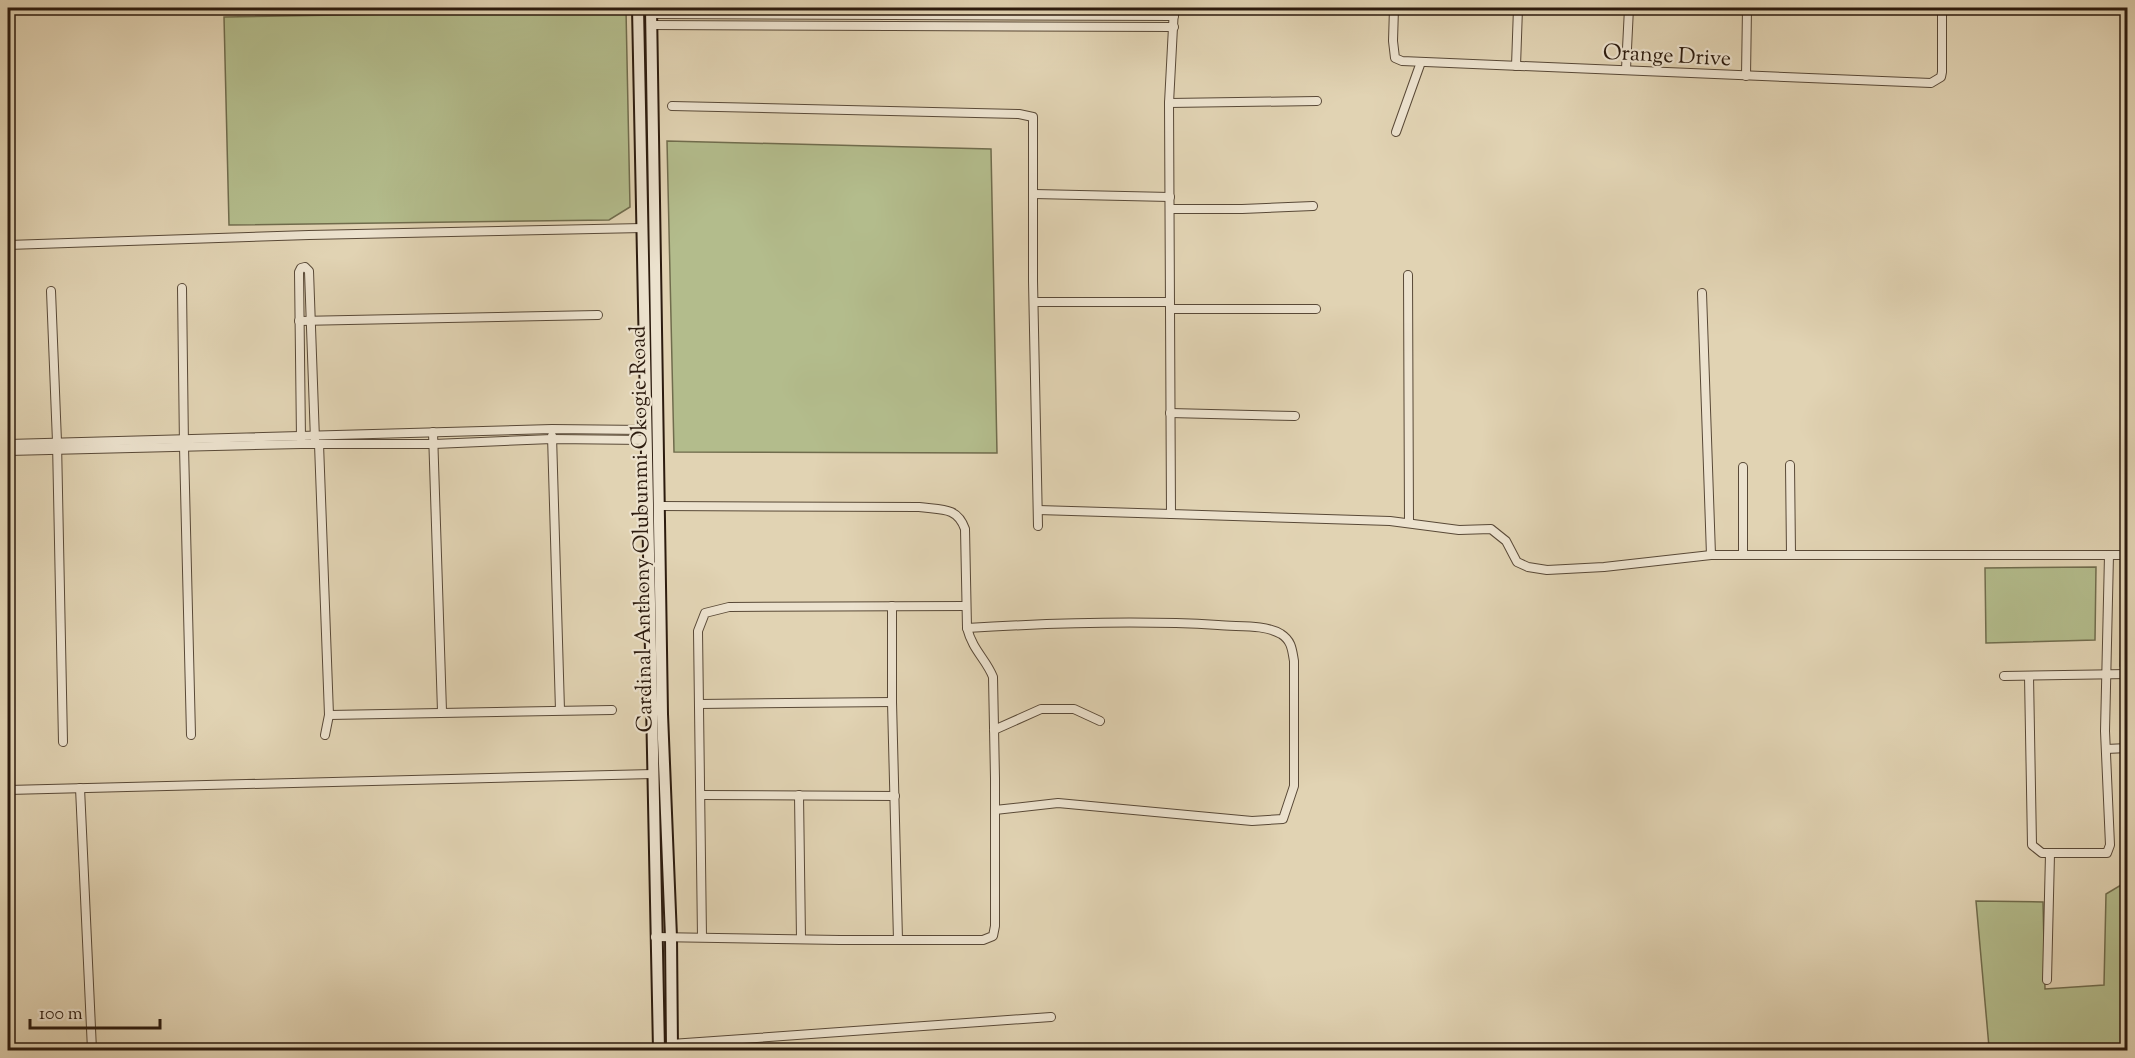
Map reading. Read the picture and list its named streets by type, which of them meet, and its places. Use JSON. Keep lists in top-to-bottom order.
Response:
{
  "streets": {
    "street": ["Orange Drive", "Cardinal Anthony Olubunmi Okogie Road"]
  },
  "scale_bar": "100 m"
}
